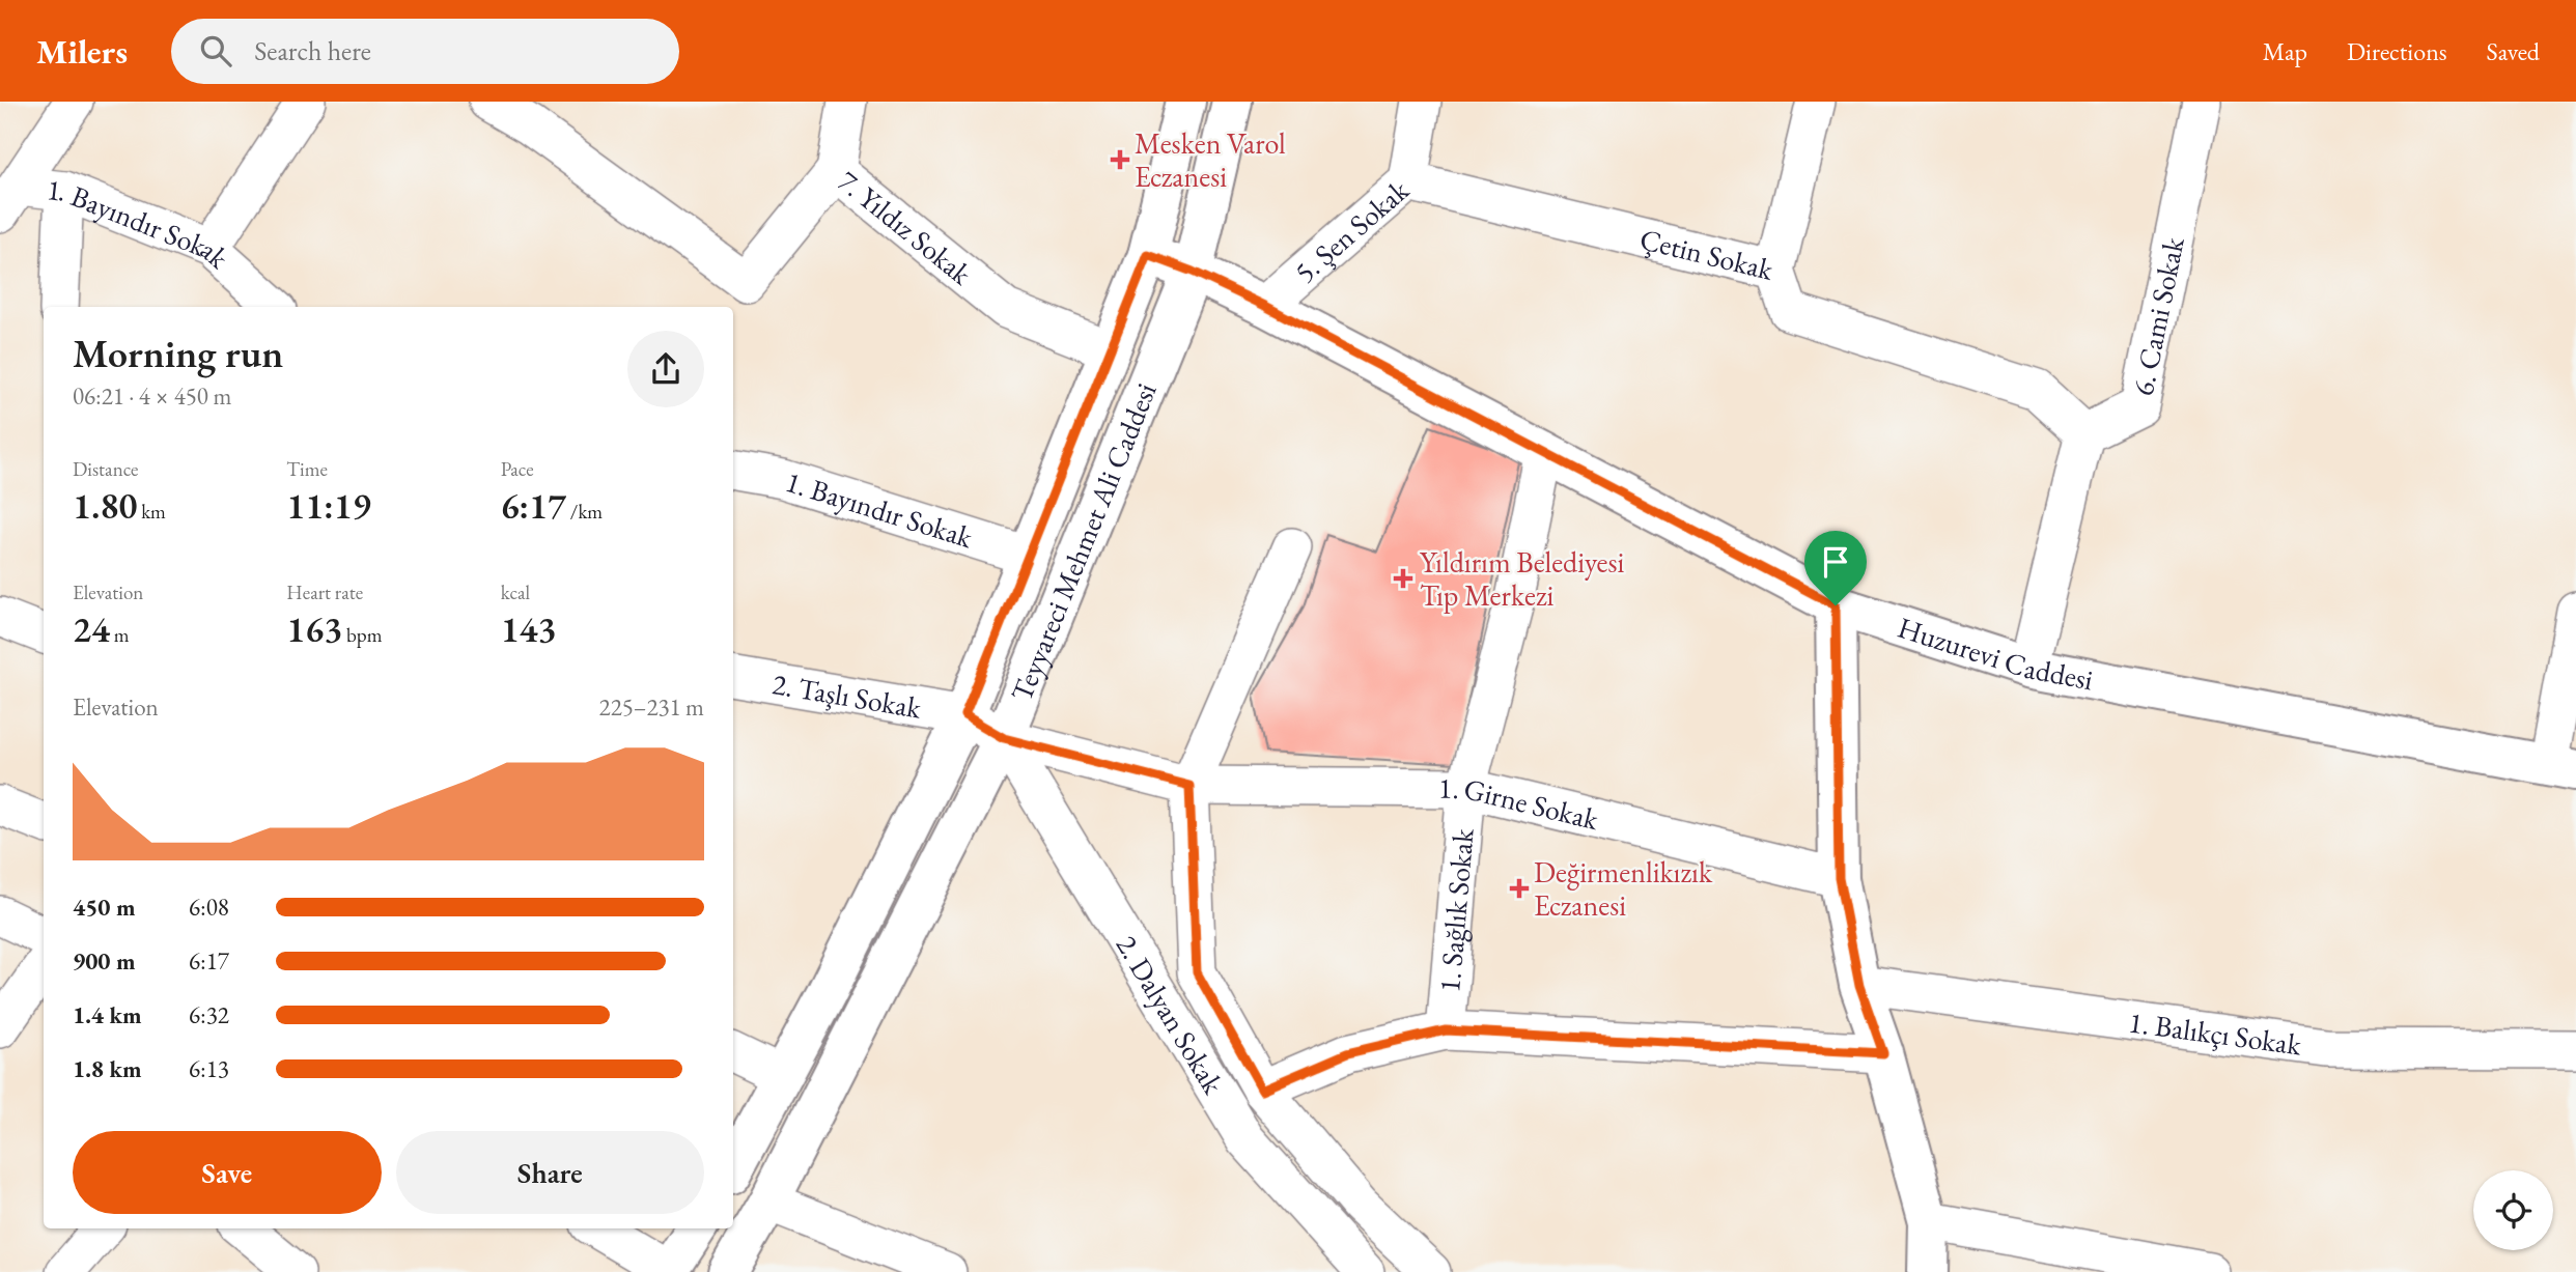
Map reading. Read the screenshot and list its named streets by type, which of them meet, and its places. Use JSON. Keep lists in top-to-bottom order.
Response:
{
  "streets": {
    "main road": ["Teyyareci Mehmet Ali Caddesi", "Huzurevi Caddesi"],
    "street": [
      "1. Bayındır Sokak",
      "5. Şen Sokak",
      "7. Yıldız Sokak",
      "Çetin Sokak",
      "6. Cami Sokak",
      "2. Taşlı Sokak",
      "1. Girne Sokak",
      "1. Sağlık Sokak",
      "2. Dalyan Sokak",
      "1. Balıkçı Sokak"
    ]
  },
  "crossings": [
    ["1. Bayındır Sokak", "Teyyareci Mehmet Ali Caddesi"],
    ["5. Şen Sokak", "Çetin Sokak"],
    ["5. Şen Sokak", "Huzurevi Caddesi"],
    ["7. Yıldız Sokak", "Teyyareci Mehmet Ali Caddesi"],
    ["Çetin Sokak", "6. Cami Sokak"],
    ["Teyyareci Mehmet Ali Caddesi", "Huzurevi Caddesi"],
    ["Teyyareci Mehmet Ali Caddesi", "2. Taşlı Sokak"],
    ["Teyyareci Mehmet Ali Caddesi", "2. Dalyan Sokak"],
    ["Huzurevi Caddesi", "1. Sağlık Sokak"],
    ["2. Taşlı Sokak", "2. Dalyan Sokak"],
    ["1. Girne Sokak", "1. Sağlık Sokak"],
    ["1. Girne Sokak", "2. Dalyan Sokak"]
  ],
  "places": {
    "health": ["Mesken Varol Eczanesi", "Yıldırım Belediyesi Tıp Merkezi", "Değirmenlikızık Eczanesi"]
  },
  "page": {
    "header": "Milers",
    "search": "Search here",
    "nav": ["Map", "Directions", "Saved"],
    "heading": ["Morning run", "06:21 · 4 × 450 m"],
    "stats": [
      ["Distance", "1.80 km"],
      ["Time", "11:19"],
      ["Pace", "6:17 /km"],
      ["Elevation", "24 m"],
      ["Heart rate", "163 bpm"],
      ["kcal", "143"]
    ],
    "chart": ["Elevation", "225–231 m"],
    "list": [
      {
        "name": "450 m",
        "note": "6:08"
      },
      {
        "name": "900 m",
        "note": "6:17"
      },
      {
        "name": "1.4 km",
        "note": "6:32"
      },
      {
        "name": "1.8 km",
        "note": "6:13"
      }
    ],
    "buttons": ["Save", "Share"]
  }
}
